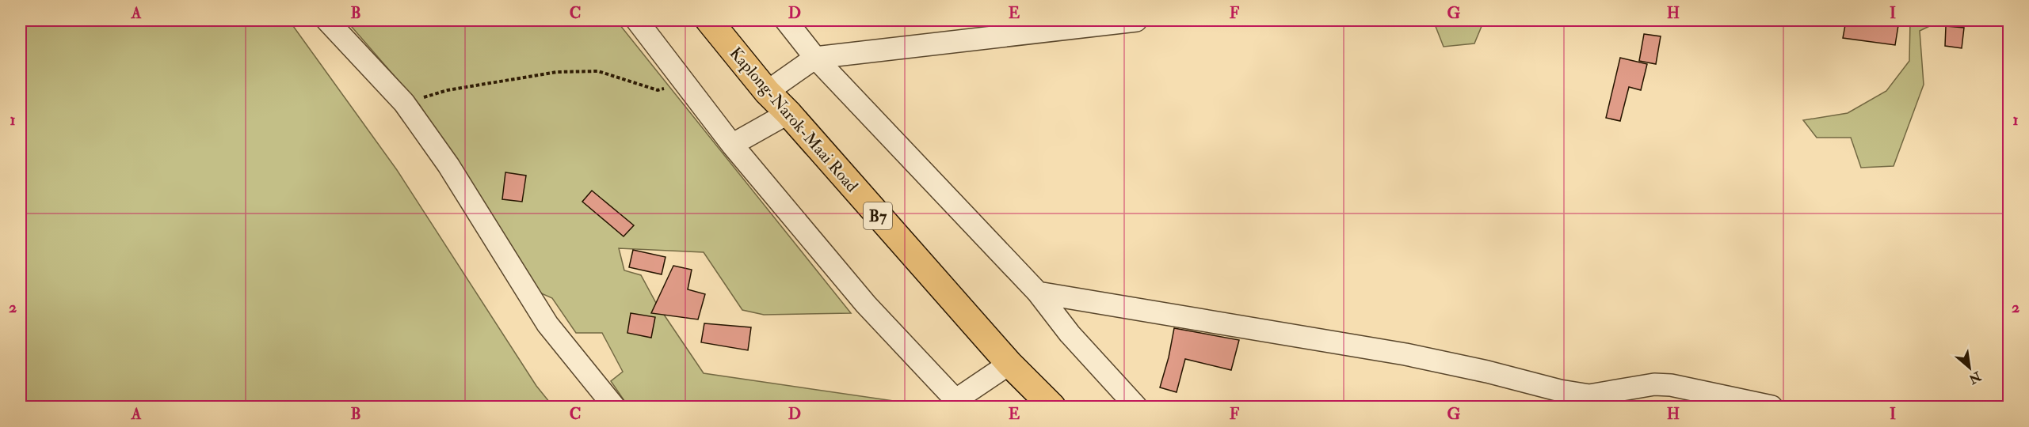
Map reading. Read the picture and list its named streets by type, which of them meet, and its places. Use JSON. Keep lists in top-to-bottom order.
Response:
{
  "streets": {
    "highway": ["Kaplong-Narok-Maai Road", "B7"]
  },
  "north": "bottom right",
  "grid": {
    "columns": [
      "A",
      "B",
      "C",
      "D",
      "E",
      "F",
      "G",
      "H",
      "I"
    ],
    "rows": ["1", "2"]
  }
}
